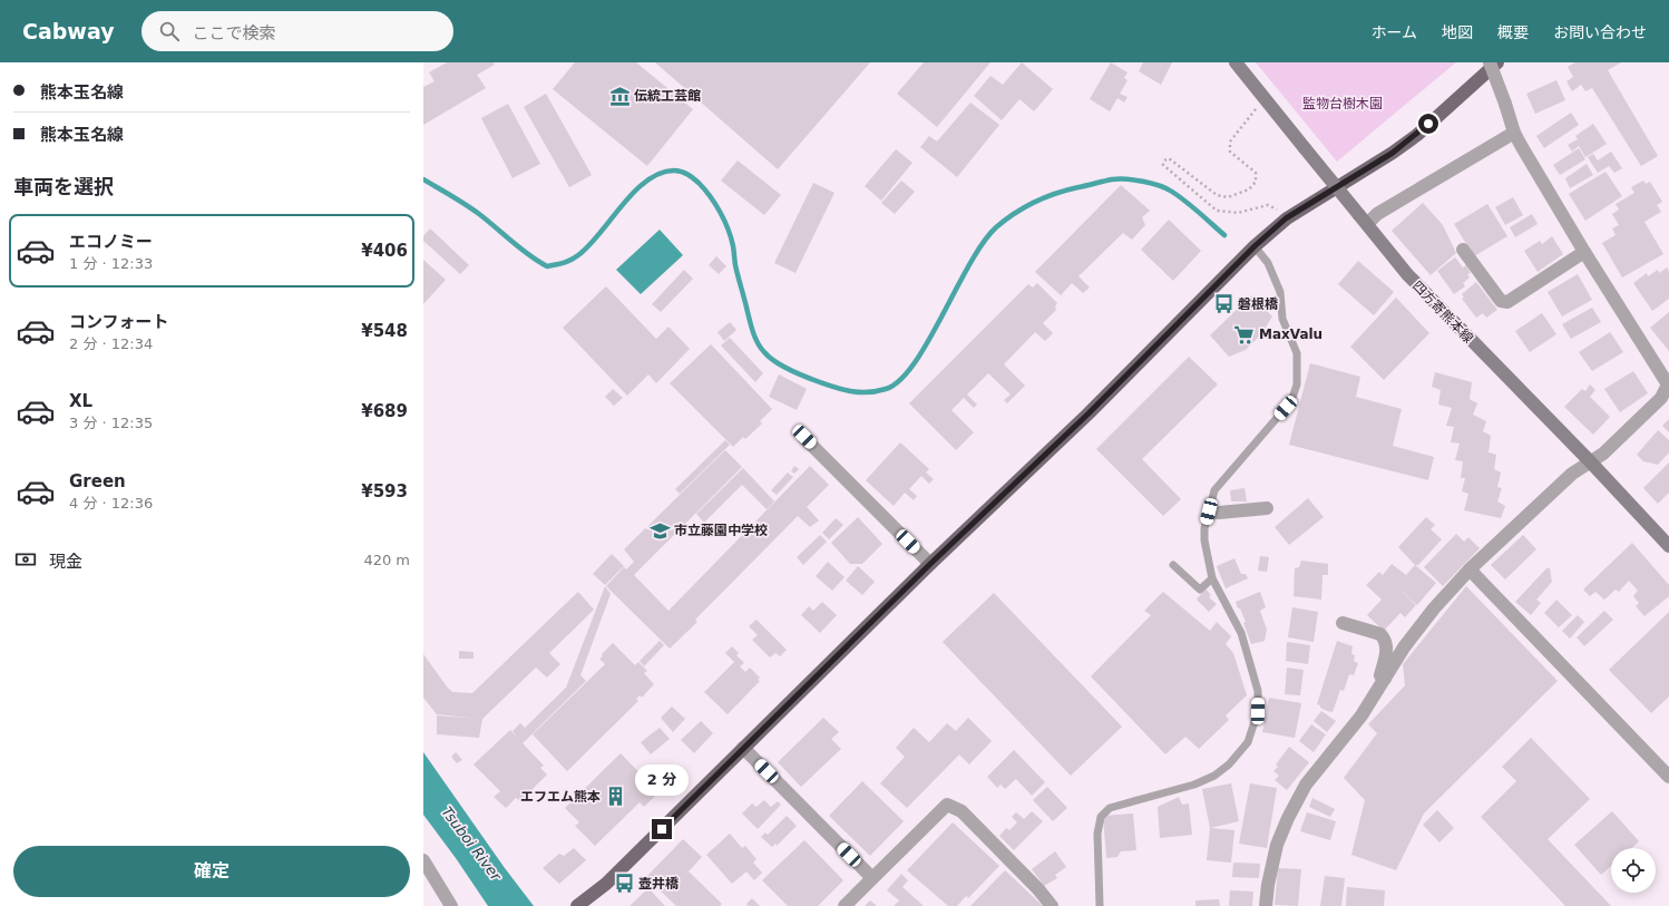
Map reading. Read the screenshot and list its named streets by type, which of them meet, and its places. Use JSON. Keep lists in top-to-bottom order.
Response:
{
  "streets": {
    "main road": ["四方寄熊本線"]
  },
  "water": ["Tsuboi River"],
  "parks": ["監物台樹木園"],
  "places": {
    "museum": ["伝統工芸館"],
    "bus stop": ["磐根橋", "壺井橋"],
    "supermarket": ["MaxValu"],
    "school or university": ["市立藤園中学校"],
    "building": ["エフエム熊本"]
  },
  "page": {
    "header": "Cabway",
    "search": "ここで検索",
    "nav": [
      "ホーム",
      "地図",
      "概要",
      "お問い合わせ"
    ],
    "banner": ["熊本玉名線", "熊本玉名線"],
    "heading": "車両を選択",
    "list": [
      {
        "name": "エコノミー",
        "note": "1 分 · 12:33",
        "value": "¥406"
      },
      {
        "name": "コンフォート",
        "note": "2 分 · 12:34",
        "value": "¥548"
      },
      {
        "name": "XL",
        "note": "3 分 · 12:35",
        "value": "¥689"
      },
      {
        "name": "Green",
        "note": "4 分 · 12:36",
        "value": "¥593"
      }
    ],
    "pay": ["現金", "420 m"],
    "bubble": "2 分",
    "buttons": "確定"
  }
}
